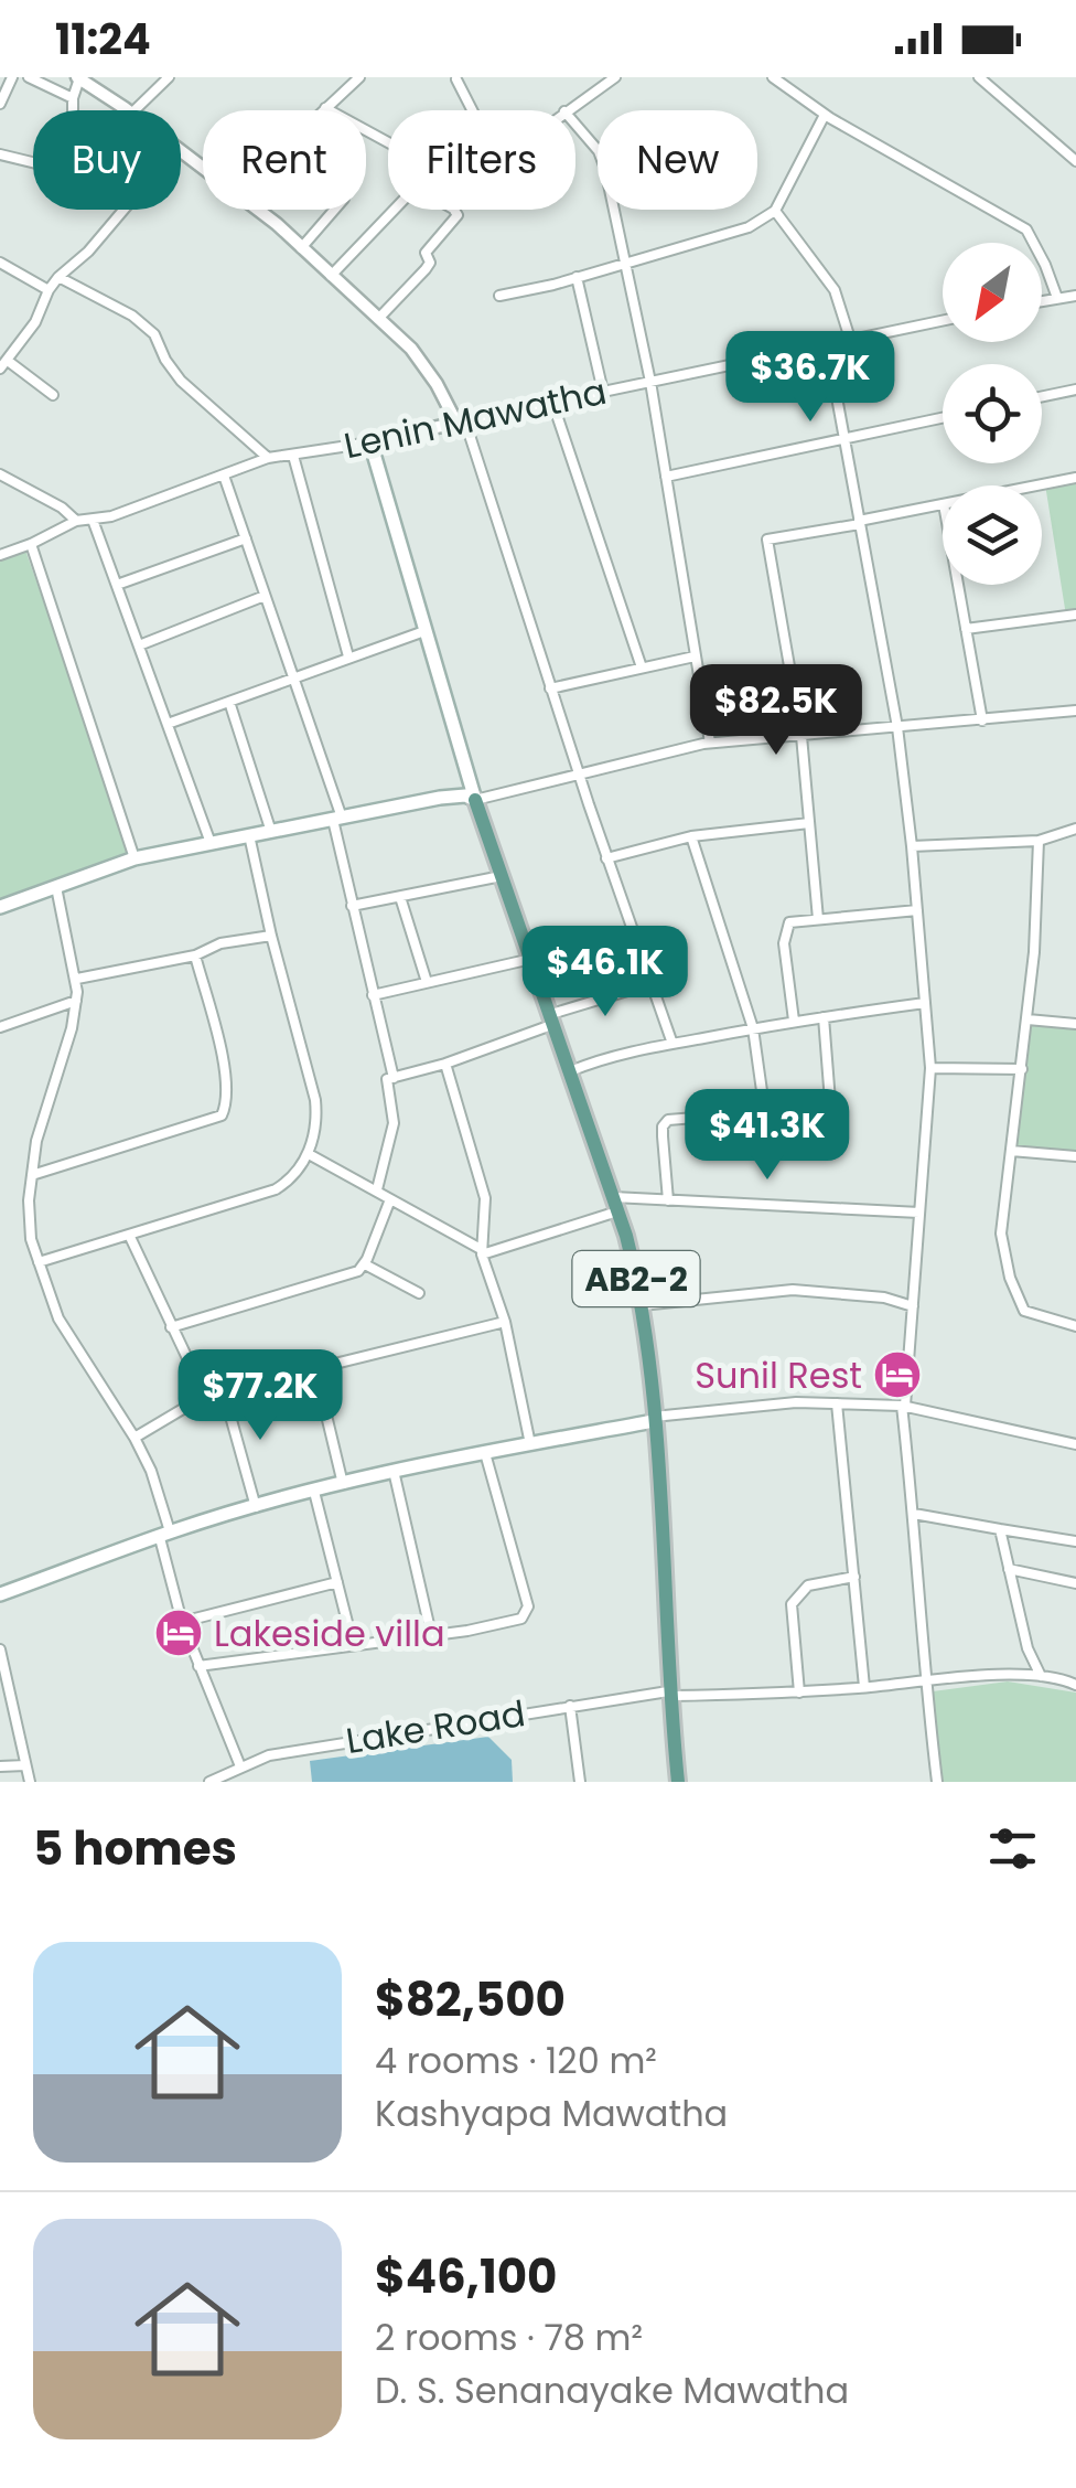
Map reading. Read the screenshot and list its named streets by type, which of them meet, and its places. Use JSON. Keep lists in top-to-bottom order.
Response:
{
  "streets": {
    "main road": ["AB2-2"],
    "street": ["Lenin Mawatha", "Lake Road"]
  },
  "crossings": [
    ["AB2-2", "Lake Road"]
  ],
  "places": {
    "hotel": ["Sunil Rest", "Lakeside villa"]
  },
  "north": "bottom left",
  "page": {
    "status": "11:24",
    "chip": [
      "Buy",
      "Rent",
      "Filters",
      "New"
    ],
    "price": [
      "$36.7K",
      "$82.5K",
      "$46.1K",
      "$41.3K",
      "$77.2K"
    ],
    "heading": "5 homes",
    "list": [
      {
        "name": "$82,500",
        "note": "4 rooms · 120 m² · Kashyapa Mawatha"
      },
      {
        "name": "$46,100",
        "note": "2 rooms · 78 m² · D. S. Senanayake Mawatha"
      }
    ]
  }
}
